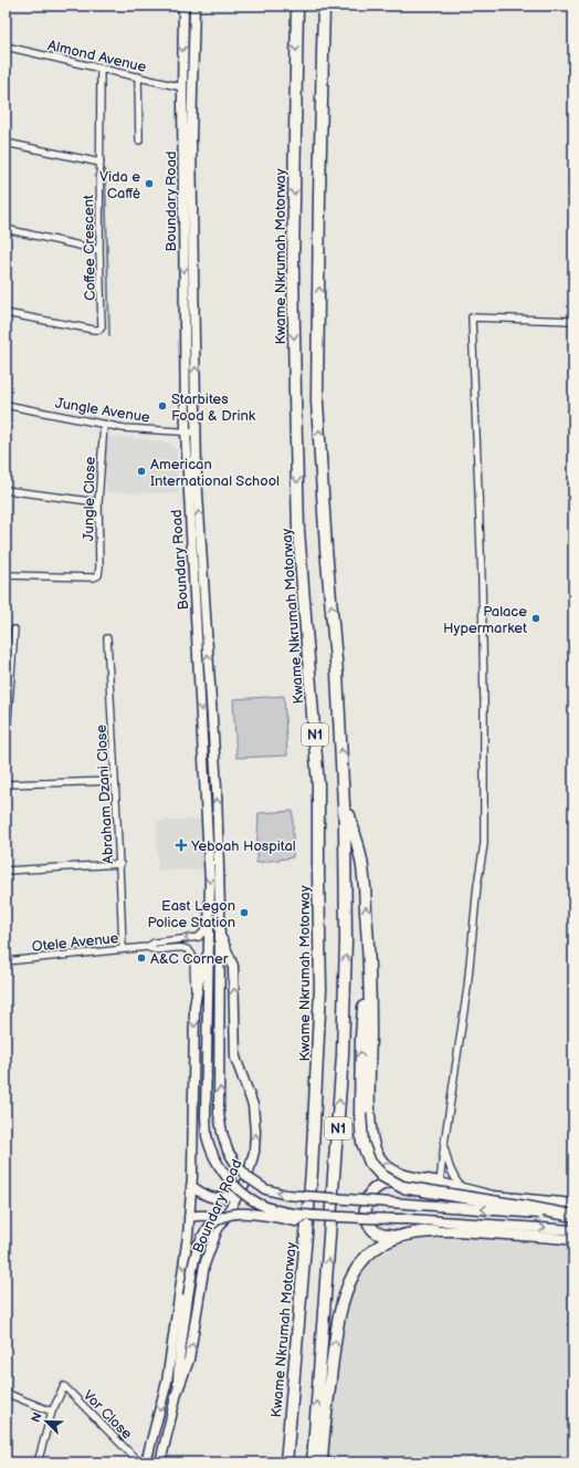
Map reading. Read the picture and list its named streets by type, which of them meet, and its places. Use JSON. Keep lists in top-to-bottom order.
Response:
{
  "streets": {
    "highway": ["Kwame Nkrumah Motorway", "N1"],
    "main road": ["Boundary Road"],
    "street": [
      "Almond Avenue",
      "Coffee Crescent",
      "Jungle Avenue",
      "Jungle Close",
      "Abraham Dzani Close",
      "Otele Avenue",
      "Vor Close"
    ]
  },
  "crossings": [
    ["Almond Avenue", "Boundary Road"],
    ["Almond Avenue", "Coffee Crescent"],
    ["Boundary Road", "Jungle Avenue"],
    ["Boundary Road", "Otele Avenue"],
    ["Boundary Road", "Vor Close"],
    ["Jungle Avenue", "Jungle Close"],
    ["Abraham Dzani Close", "Otele Avenue"]
  ],
  "places": {
    "other": [
      "Vida e Caffė",
      "Starbites Food & Drink",
      "American International School",
      "Palace Hypermarket",
      "East Legon Police Station",
      "A&C Corner"
    ],
    "health": ["Yeboah Hospital"]
  },
  "north": "top left"
}
